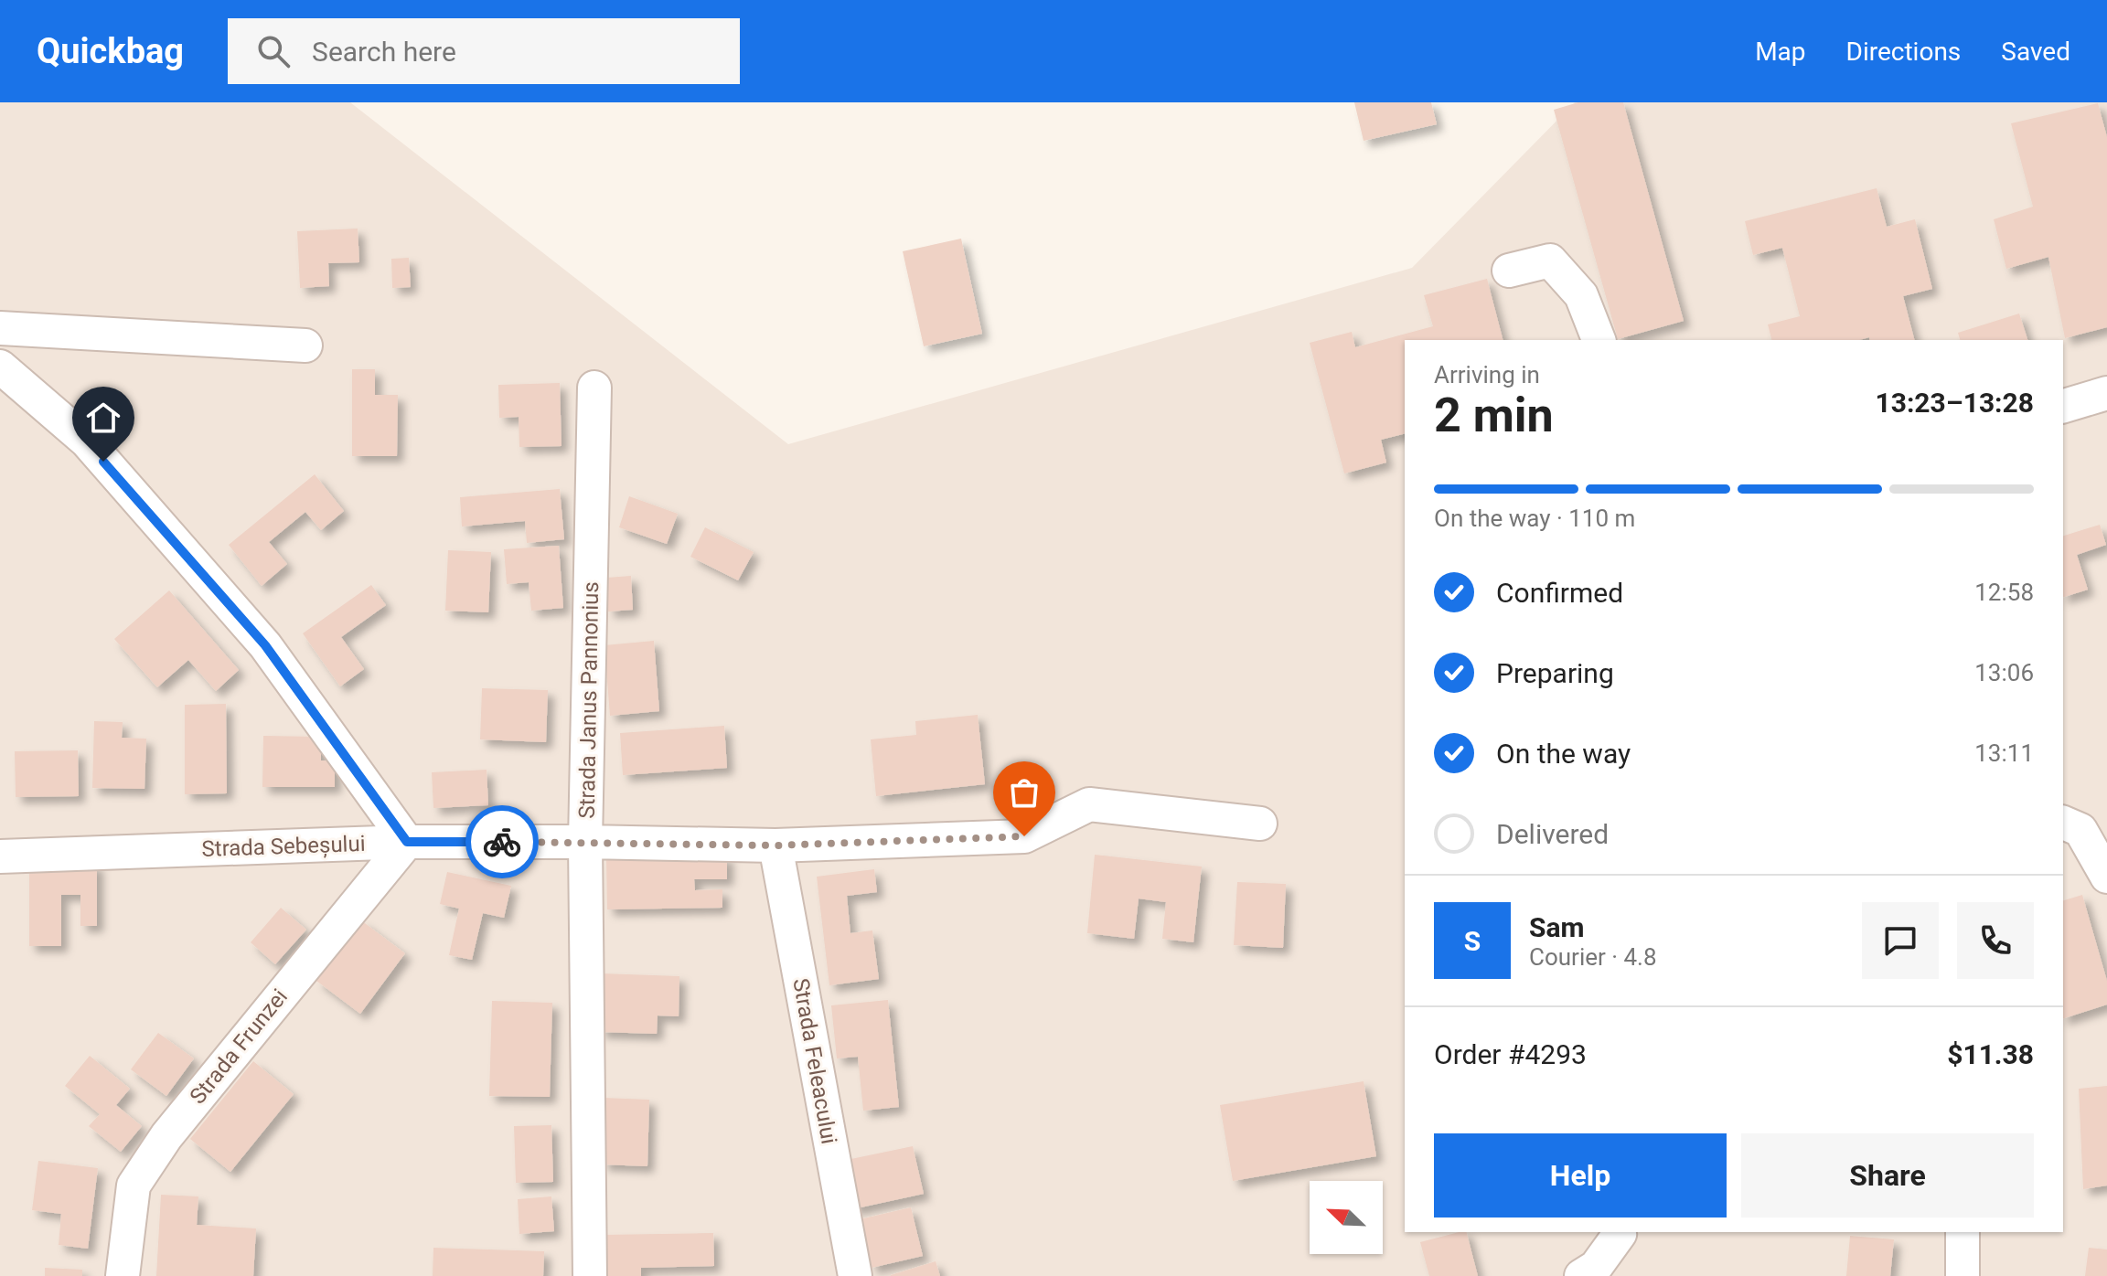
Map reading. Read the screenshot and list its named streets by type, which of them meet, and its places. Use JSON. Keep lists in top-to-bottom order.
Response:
{
  "streets": {
    "street": [
      "Strada Janus Pannonius",
      "Strada Sebeșului",
      "Strada Frunzei",
      "Strada Feleacului"
    ]
  },
  "crossings": [
    ["Strada Janus Pannonius", "Strada Sebeșului"],
    ["Strada Sebeșului", "Strada Frunzei"],
    ["Strada Sebeșului", "Strada Feleacului"]
  ],
  "north": "top left",
  "page": {
    "header": "Quickbag",
    "search": "Search here",
    "nav": ["Map", "Directions", "Saved"],
    "heading": ["2 min", "Arriving in", "13:23–13:28"],
    "panel": [
      "Sam",
      "Courier · 4.8",
      "Order #4293",
      "$11.38"
    ],
    "bar": "On the way · 110 m",
    "list": [
      ["Confirmed", "12:58"],
      ["Preparing", "13:06"],
      ["On the way", "13:11"],
      "Delivered"
    ],
    "round": "S",
    "buttons": ["Help", "Share"]
  }
}
